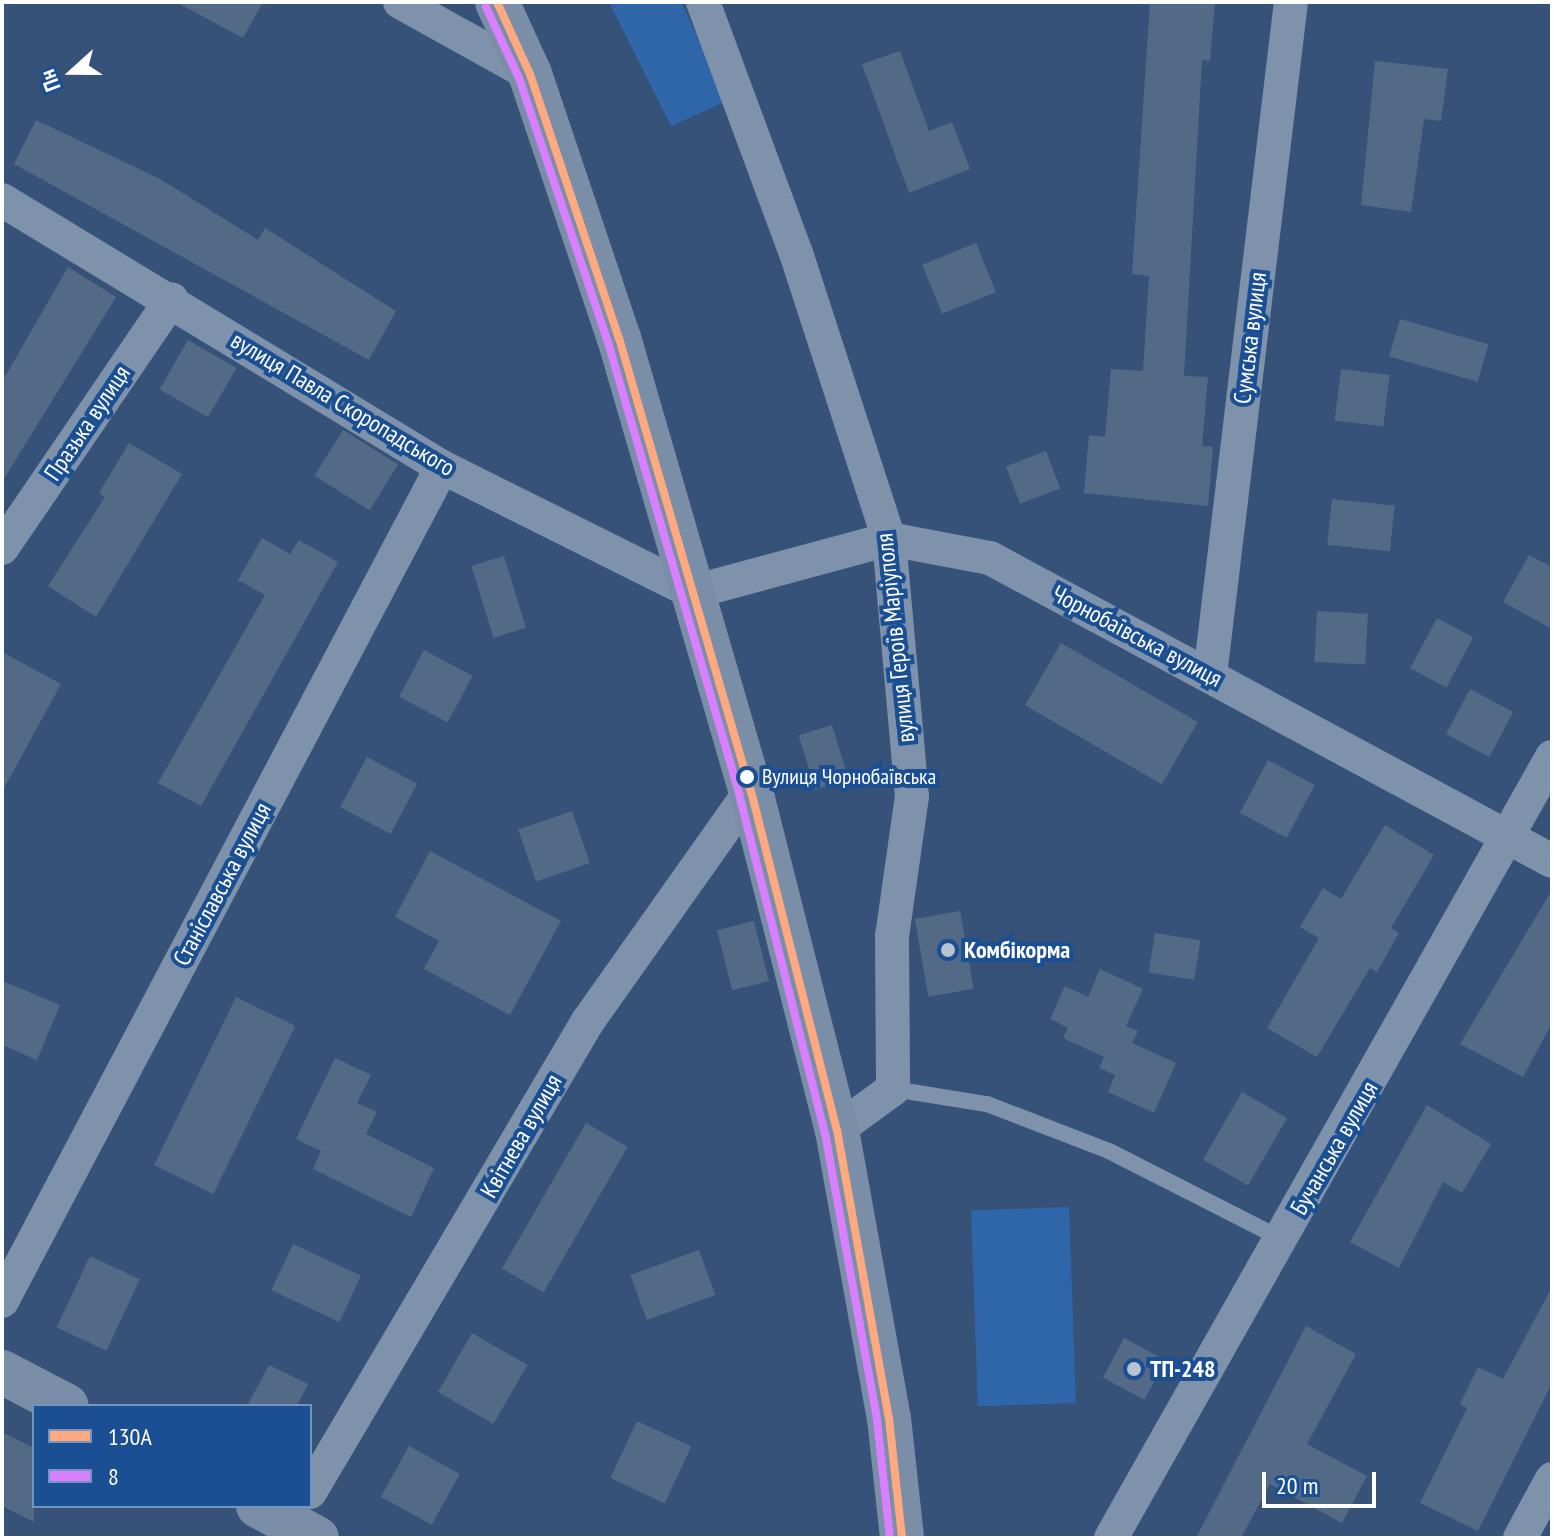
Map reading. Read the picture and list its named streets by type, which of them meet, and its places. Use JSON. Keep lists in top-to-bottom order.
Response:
{
  "streets": {
    "street": [
      "Сумська вулиця",
      "вулиця Павла Скоропадського",
      "Празька вулиця",
      "Чорнобаївська вулиця",
      "вулиця Героїв Маріуполя",
      "Станіславська вулиця",
      "Квітнева вулиця",
      "Бучанська вулиця"
    ]
  },
  "crossings": [
    ["Сумська вулиця", "Чорнобаївська вулиця"],
    ["вулиця Павла Скоропадського", "Празька вулиця"],
    ["вулиця Павла Скоропадського", "Чорнобаївська вулиця"],
    ["вулиця Павла Скоропадського", "Станіславська вулиця"],
    ["Чорнобаївська вулиця", "вулиця Героїв Маріуполя"],
    ["Чорнобаївська вулиця", "Бучанська вулиця"]
  ],
  "places": ["Вулиця Чорнобаївська", "Комбікорма", "ТП-248"],
  "lines": ["transit line 130А", "transit line 8"],
  "legend": ["130А", "8"],
  "scale_bar": "20 m",
  "north": "left"
}
